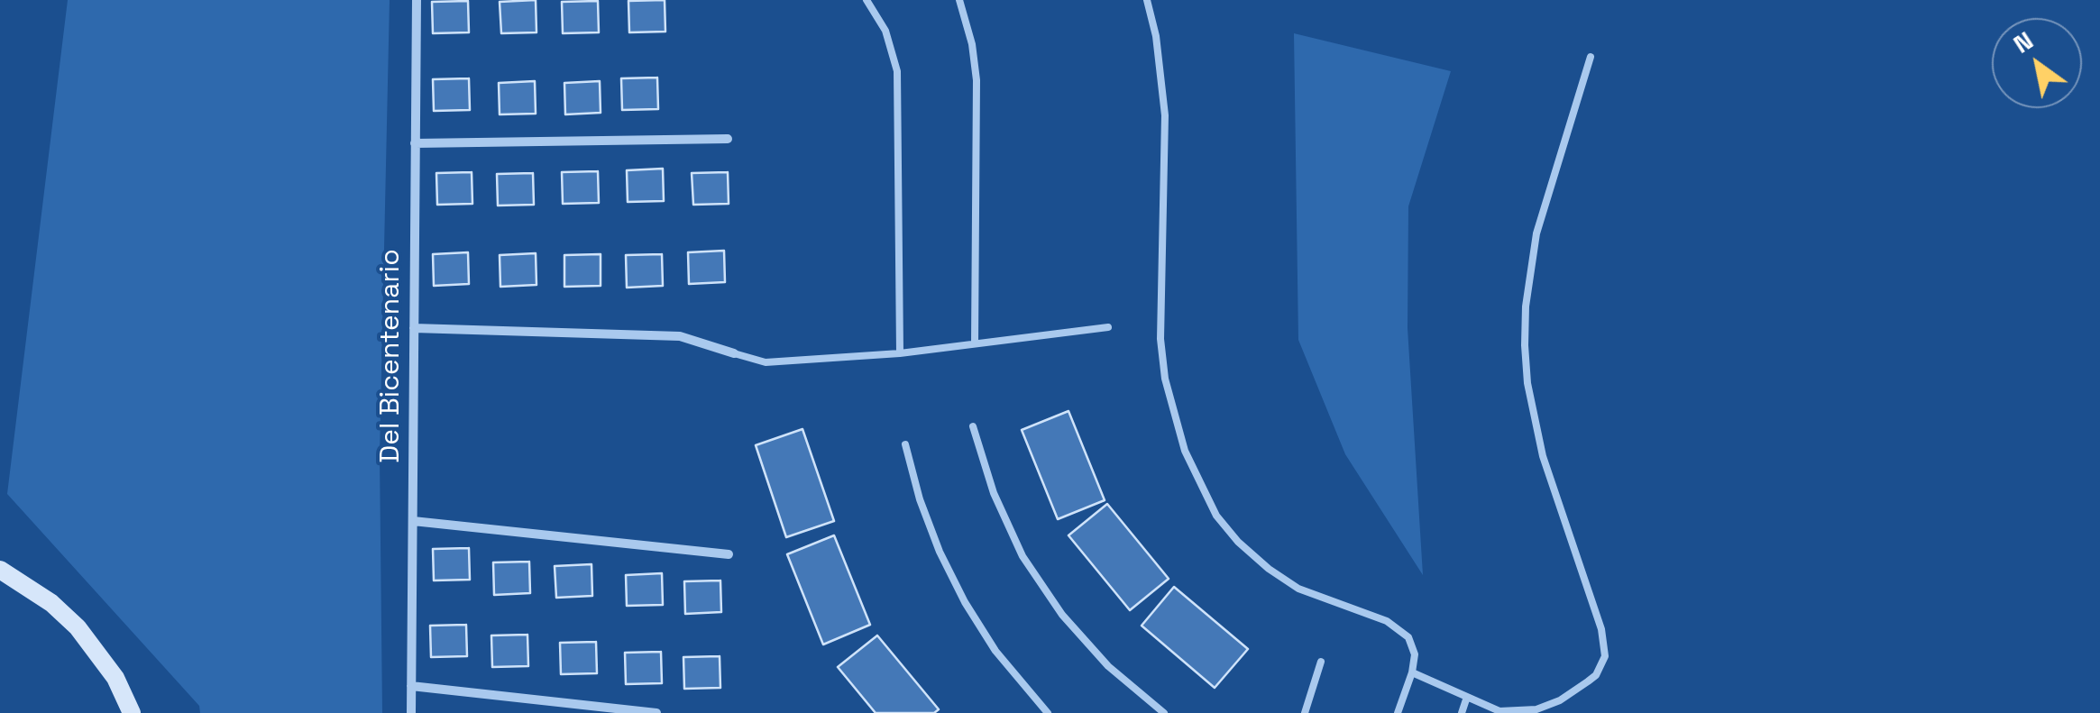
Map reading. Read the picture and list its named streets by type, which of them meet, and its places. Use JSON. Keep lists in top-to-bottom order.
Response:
{
  "streets": {
    "street": ["Del Bicentenario"]
  },
  "north": "top left"
}
